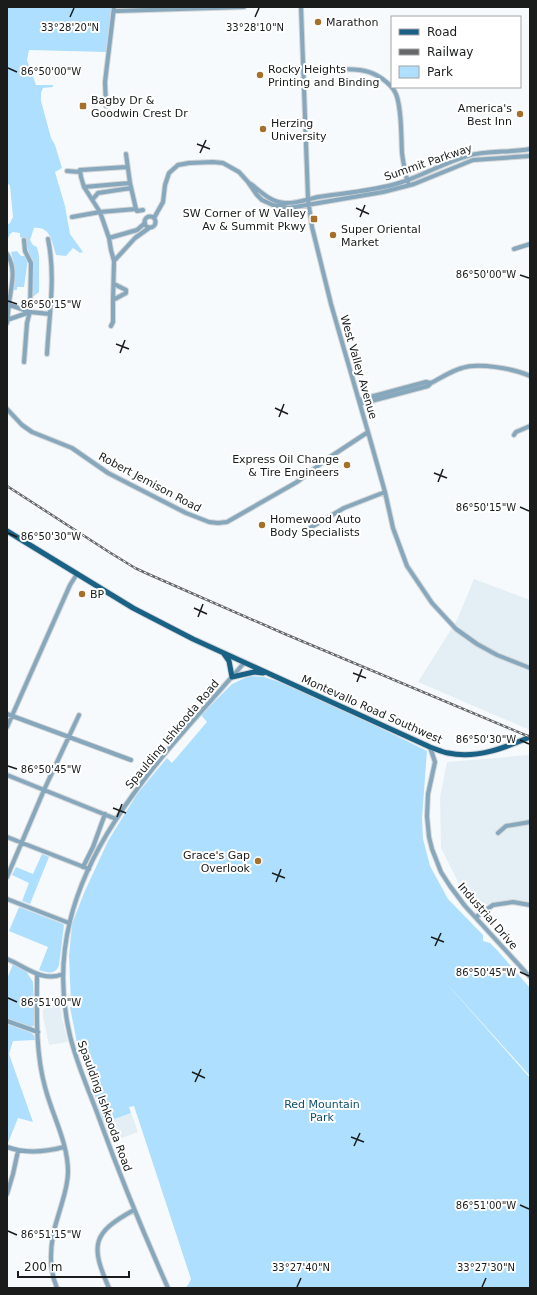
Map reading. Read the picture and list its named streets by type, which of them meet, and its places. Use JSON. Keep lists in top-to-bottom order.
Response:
{
  "streets": {
    "main road": ["Montevallo Road Southwest"],
    "street": [
      "Summit Parkway",
      "West Valley Avenue",
      "Robert Jemison Road",
      "Spaulding Ishkooda Road",
      "Industrial Drive"
    ]
  },
  "crossings": [
    ["Summit Parkway", "West Valley Avenue"],
    ["West Valley Avenue", "Robert Jemison Road"],
    ["Montevallo Road Southwest", "Spaulding Ishkooda Road"],
    ["Montevallo Road Southwest", "Industrial Drive"]
  ],
  "parks": ["Red Mountain Park"],
  "places": {
    "other": [
      "Marathon",
      "Rocky Heights Printing and Binding",
      "America's Best Inn",
      "Herzing University",
      "Super Oriental Market",
      "Express Oil Change & Tire Engineers",
      "Homewood Auto Body Specialists",
      "BP",
      "Grace's Gap Overlook"
    ],
    "transit": ["Bagby Dr & Goodwin Crest Dr", "SW Corner of W Valley Av & Summit Pkwy"]
  },
  "legend": ["Road", "Railway", "Park"],
  "scale_bar": "200 m",
  "coordinates": [
    "33°28'20\"N",
    "33°28'10\"N",
    "86°50'00\"W",
    "86°50'15\"W",
    "86°50'30\"W",
    "86°50'45\"W",
    "86°51'00\"W",
    "86°51'15\"W",
    "33°27'40\"N",
    "33°27'30\"N"
  ]
}
